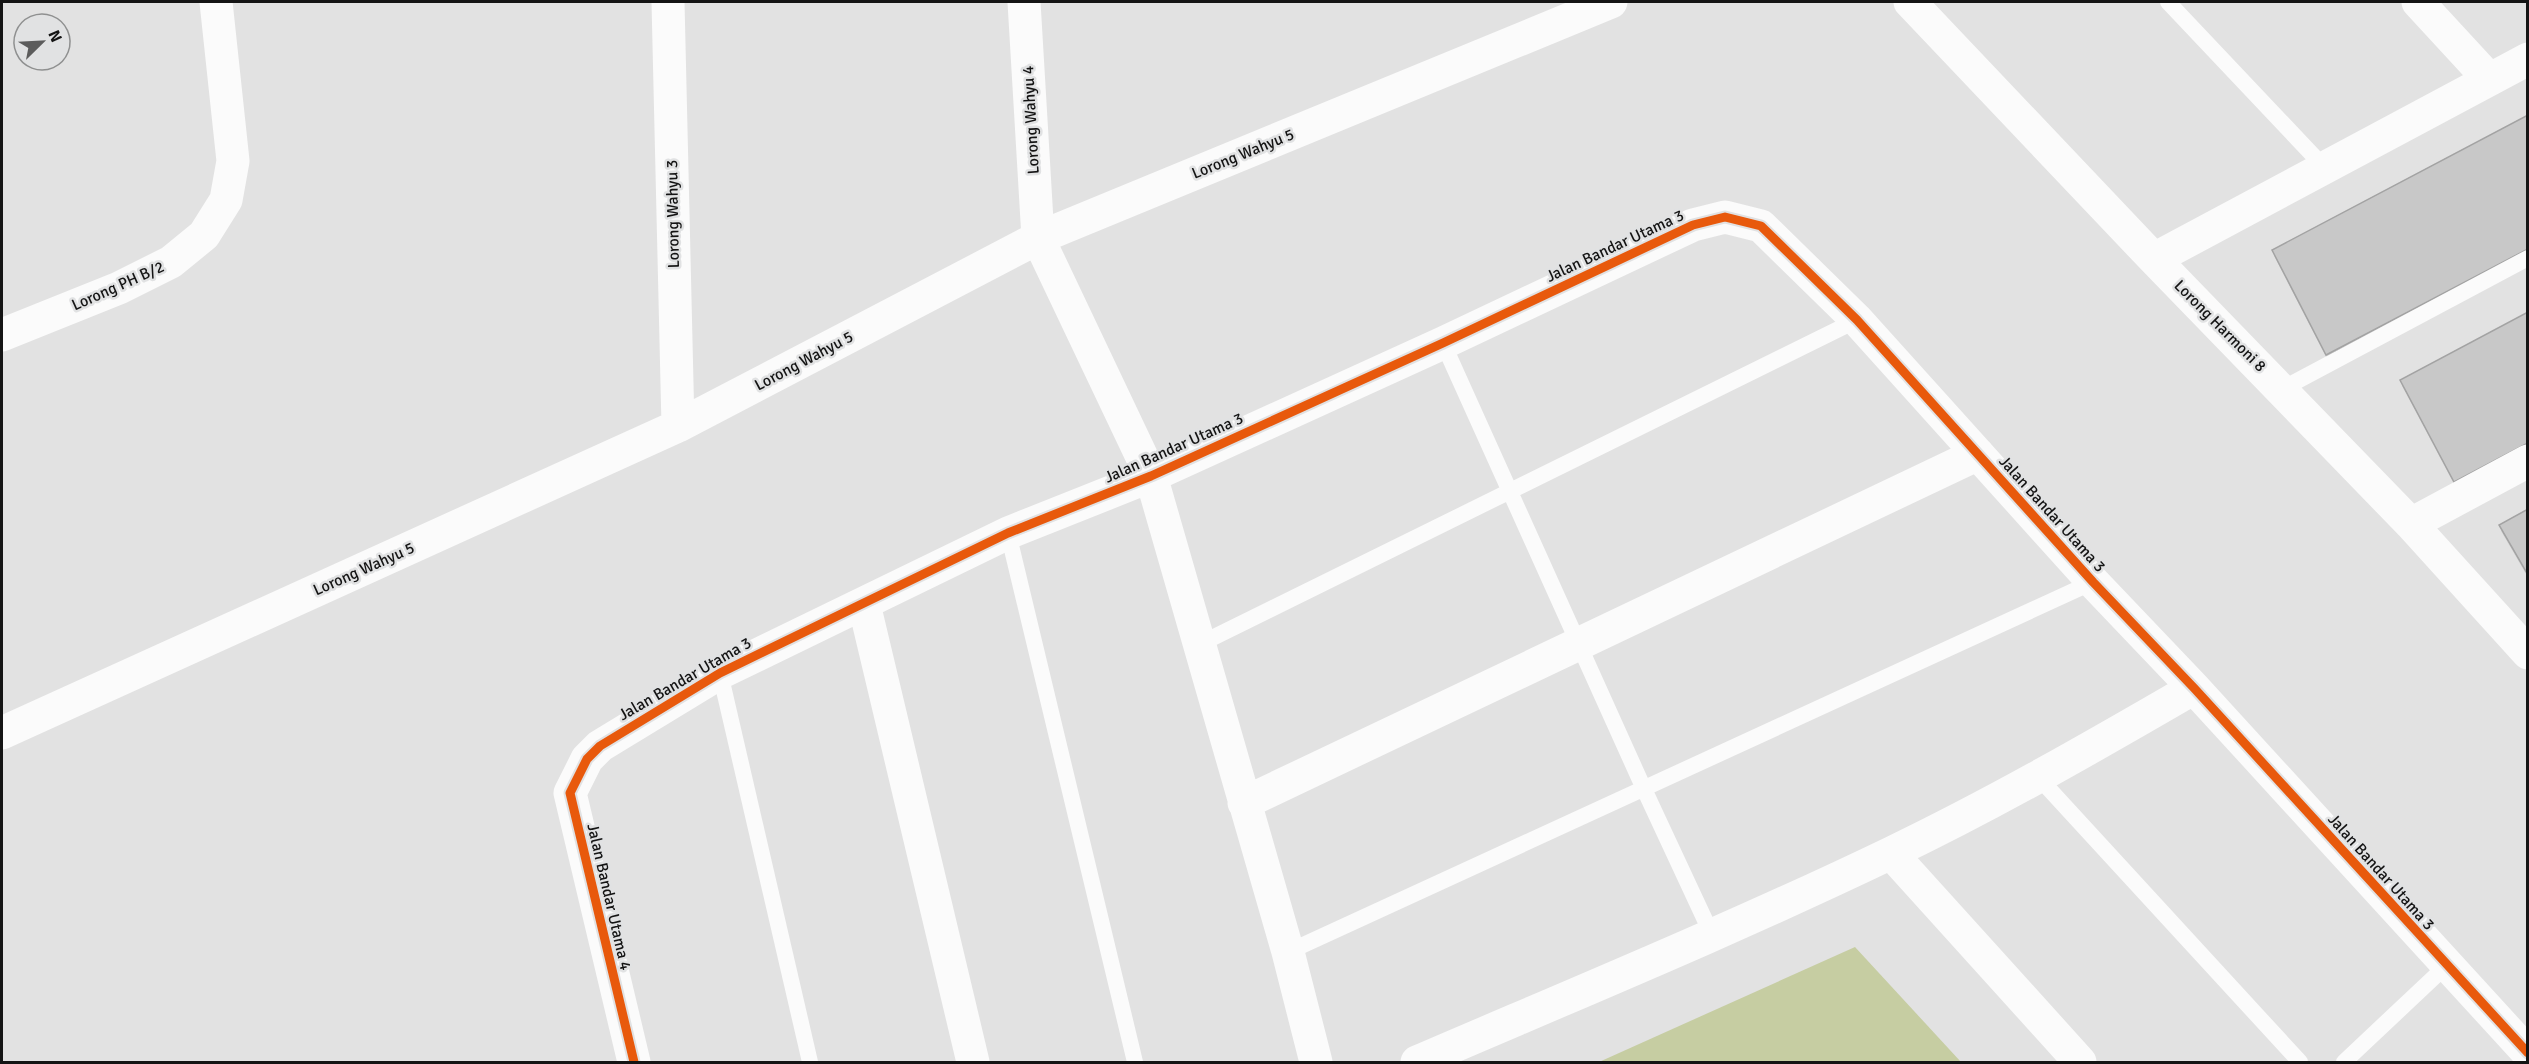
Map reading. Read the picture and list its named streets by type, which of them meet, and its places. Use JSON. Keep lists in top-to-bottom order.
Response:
{
  "streets": {
    "street": [
      "Lorong Wahyu 4",
      "Lorong Wahyu 5",
      "Lorong Wahyu 3",
      "Jalan Bandar Utama 3",
      "Lorong PH B/2",
      "Lorong Harmoni 8",
      "Jalan Bandar Utama 4"
    ]
  },
  "crossings": [
    ["Lorong Wahyu 4", "Lorong Wahyu 5"],
    ["Lorong Wahyu 5", "Lorong Wahyu 3"],
    ["Jalan Bandar Utama 3", "Jalan Bandar Utama 4"]
  ],
  "north": "top right"
}
